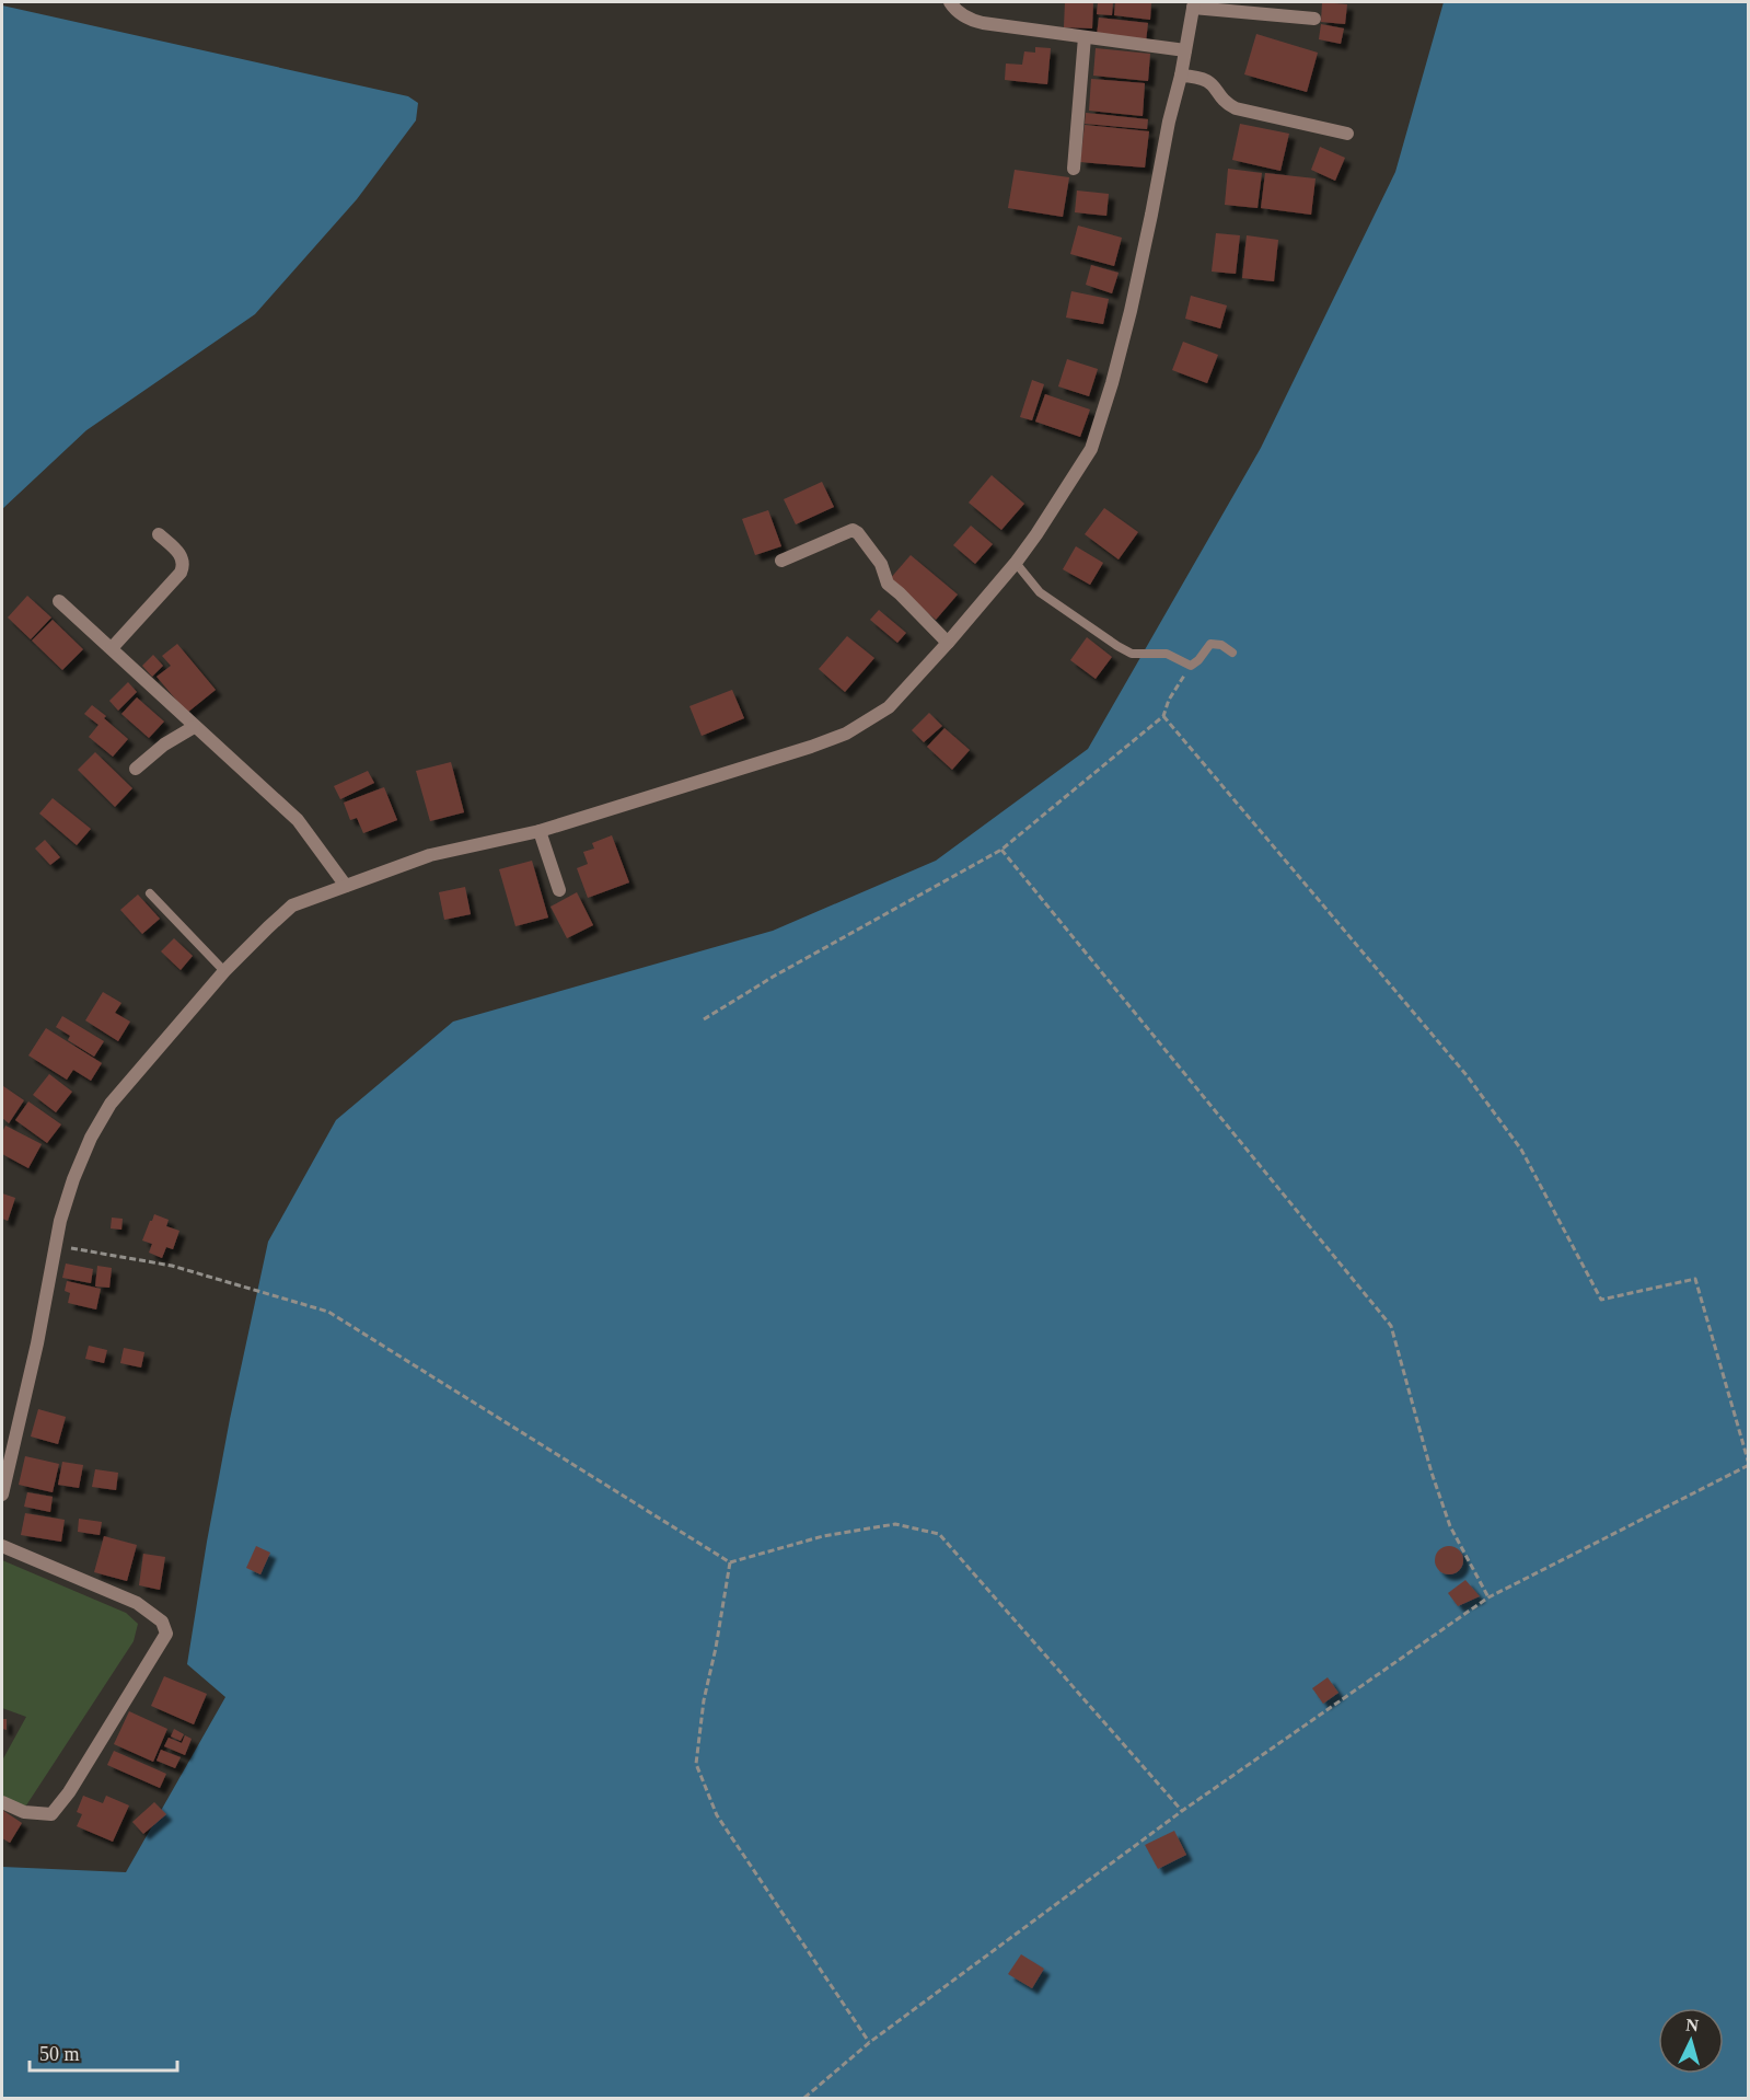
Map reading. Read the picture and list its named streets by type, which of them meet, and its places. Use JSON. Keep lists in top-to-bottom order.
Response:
{
  "scale_bar": "50 m",
  "north": "top"
}
